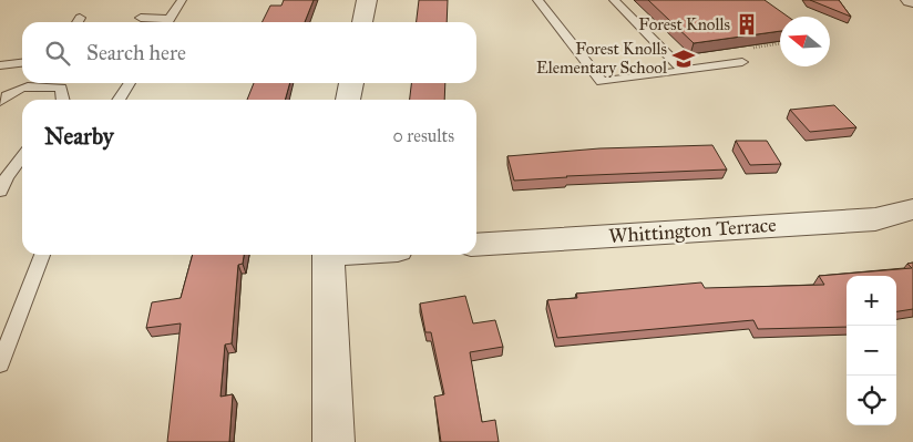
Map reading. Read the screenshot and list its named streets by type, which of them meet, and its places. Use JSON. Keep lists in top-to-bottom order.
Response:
{
  "streets": {
    "street": ["Whittington Terrace"]
  },
  "places": {
    "building": ["Forest Knolls"],
    "school or university": ["Forest Knolls Elementary School"]
  },
  "north": "left",
  "page": {
    "search": "Search here",
    "heading": ["Nearby", "0 results"],
    "map_buttons": ["+", "−"]
  }
}
